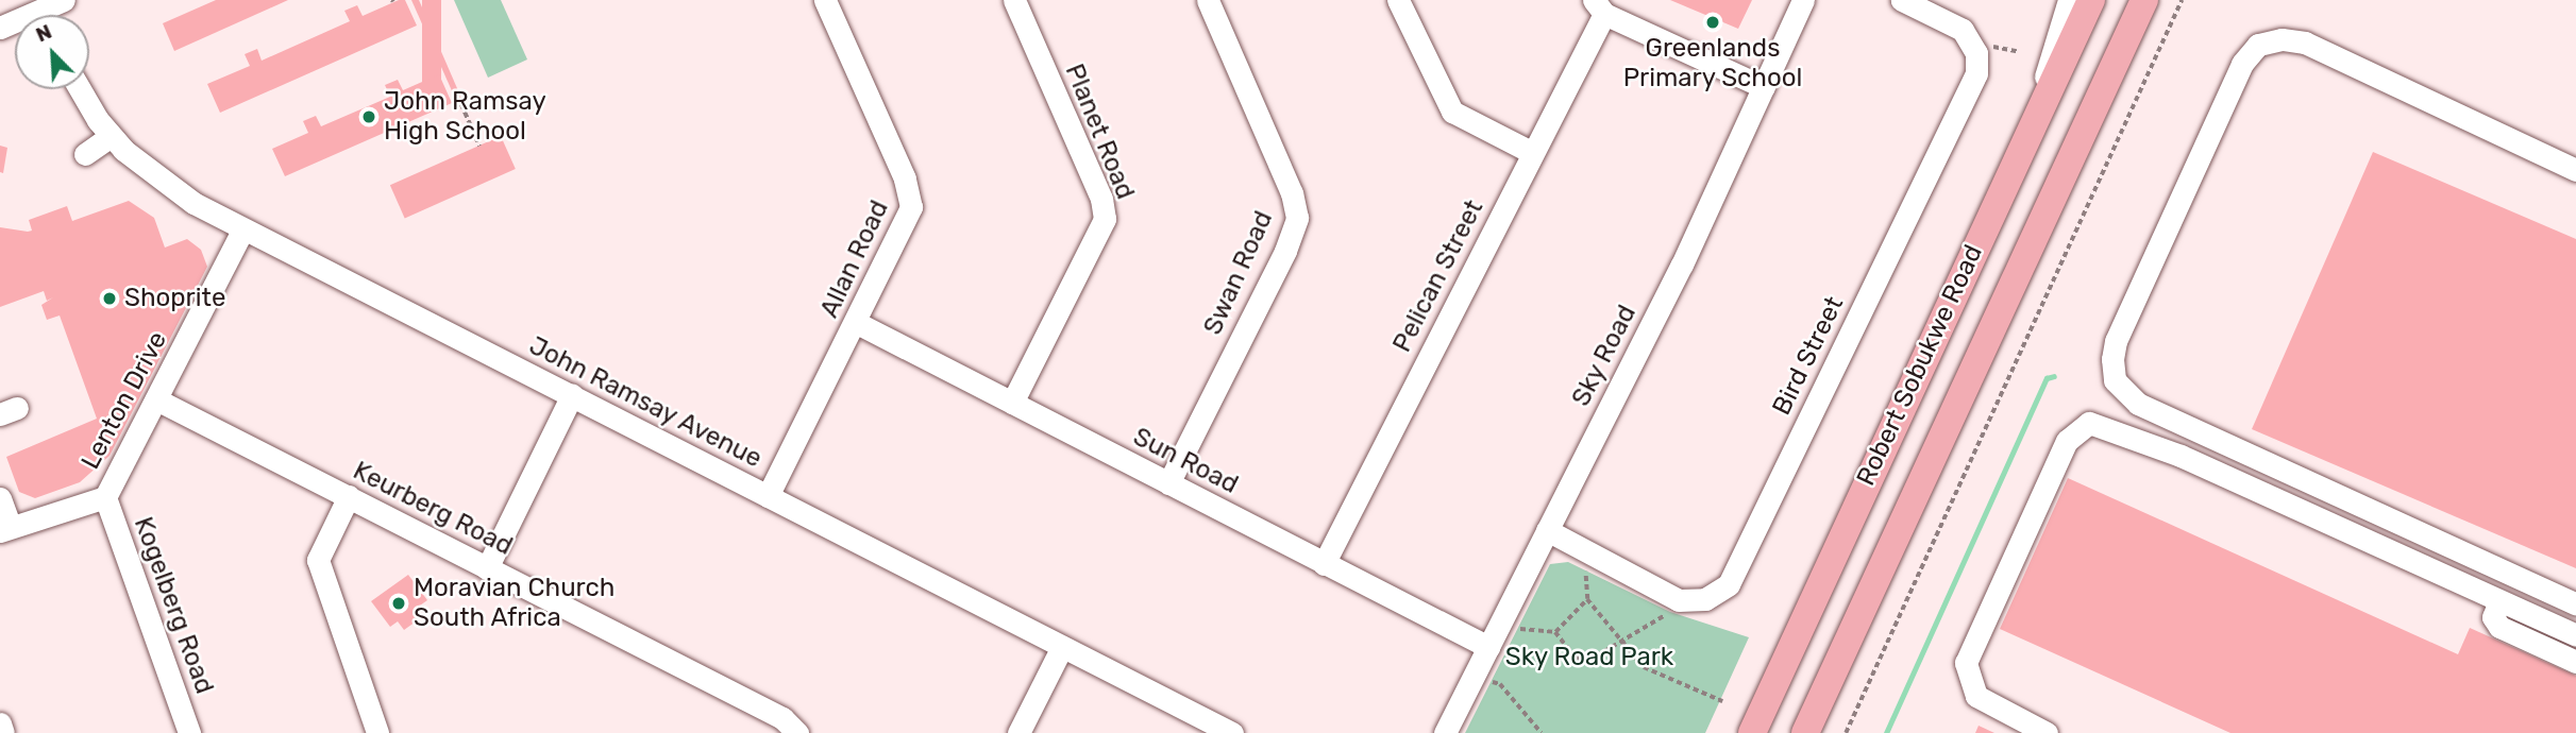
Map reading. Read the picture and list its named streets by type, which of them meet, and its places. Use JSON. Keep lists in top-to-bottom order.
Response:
{
  "streets": {
    "main road": ["Robert Sobukwe Road"],
    "street": [
      "Planet Road",
      "Allan Road",
      "Swan Road",
      "Pelican Street",
      "Sky Road",
      "Bird Street",
      "Lenton Drive",
      "John Ramsay Avenue",
      "Sun Road",
      "Keurberg Road",
      "Kogelberg Road"
    ]
  },
  "crossings": [
    ["Planet Road", "Sun Road"],
    ["Allan Road", "John Ramsay Avenue"],
    ["Allan Road", "Sun Road"],
    ["Swan Road", "Sun Road"],
    ["Pelican Street", "Sun Road"],
    ["Sky Road", "Sun Road"],
    ["Lenton Drive", "John Ramsay Avenue"],
    ["Lenton Drive", "Keurberg Road"],
    ["Lenton Drive", "Kogelberg Road"]
  ],
  "parks": ["Sky Road Park"],
  "places": [
    "Greenlands Primary School",
    "John Ramsay High School",
    "Shoprite",
    "Moravian Church South Africa"
  ],
  "north": "top left"
}
